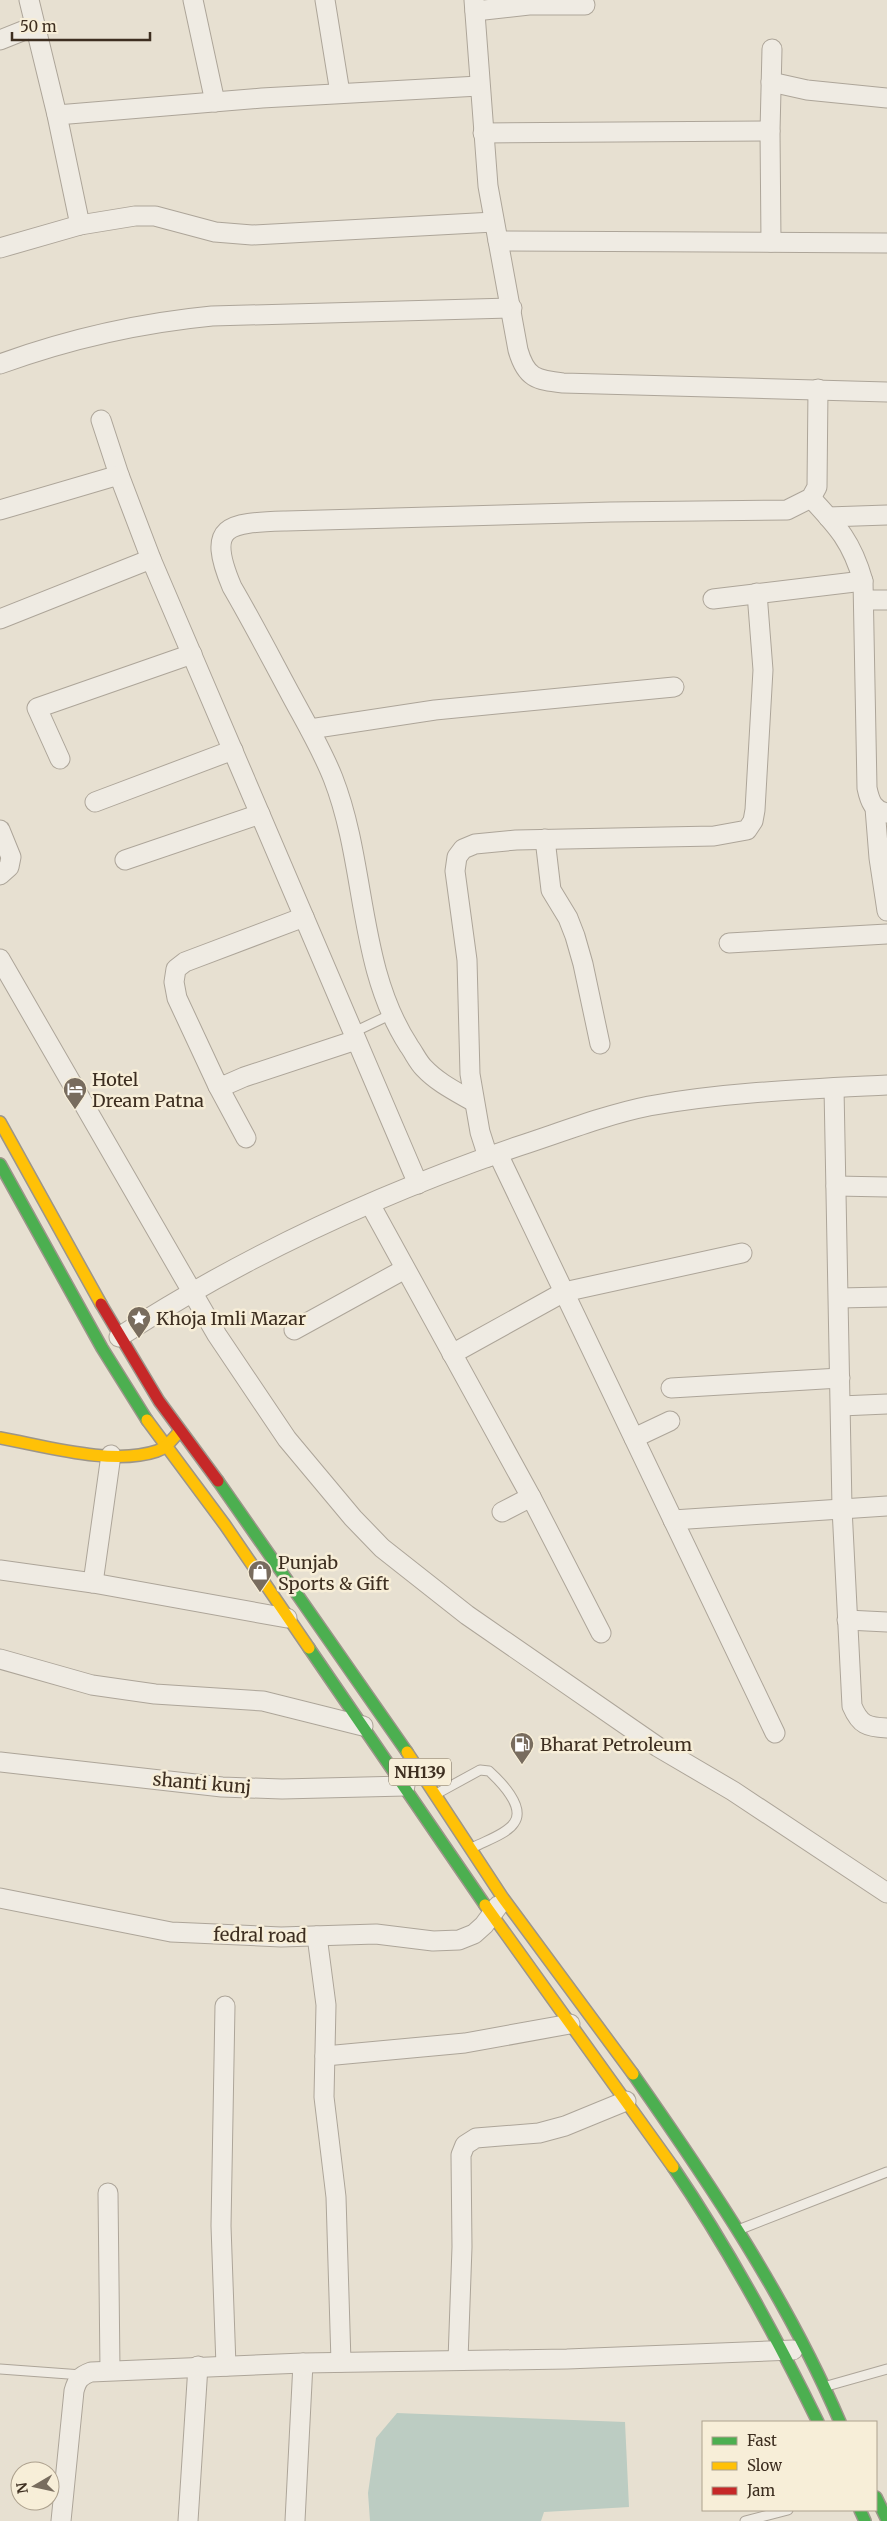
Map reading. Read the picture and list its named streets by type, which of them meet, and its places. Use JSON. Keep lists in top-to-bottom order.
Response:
{
  "streets": {
    "main road": ["NH139"],
    "street": ["shanti kunj", "fedral road"]
  },
  "crossings": [
    ["NH139", "shanti kunj"],
    ["NH139", "fedral road"]
  ],
  "places": {
    "hotel": ["Hotel Dream Patna"],
    "place": ["Khoja Imli Mazar"],
    "shop": ["Punjab Sports & Gift"],
    "fuel station": ["Bharat Petroleum"]
  },
  "legend": ["Fast", "Slow", "Jam"],
  "scale_bar": "50 m",
  "north": "left"
}
